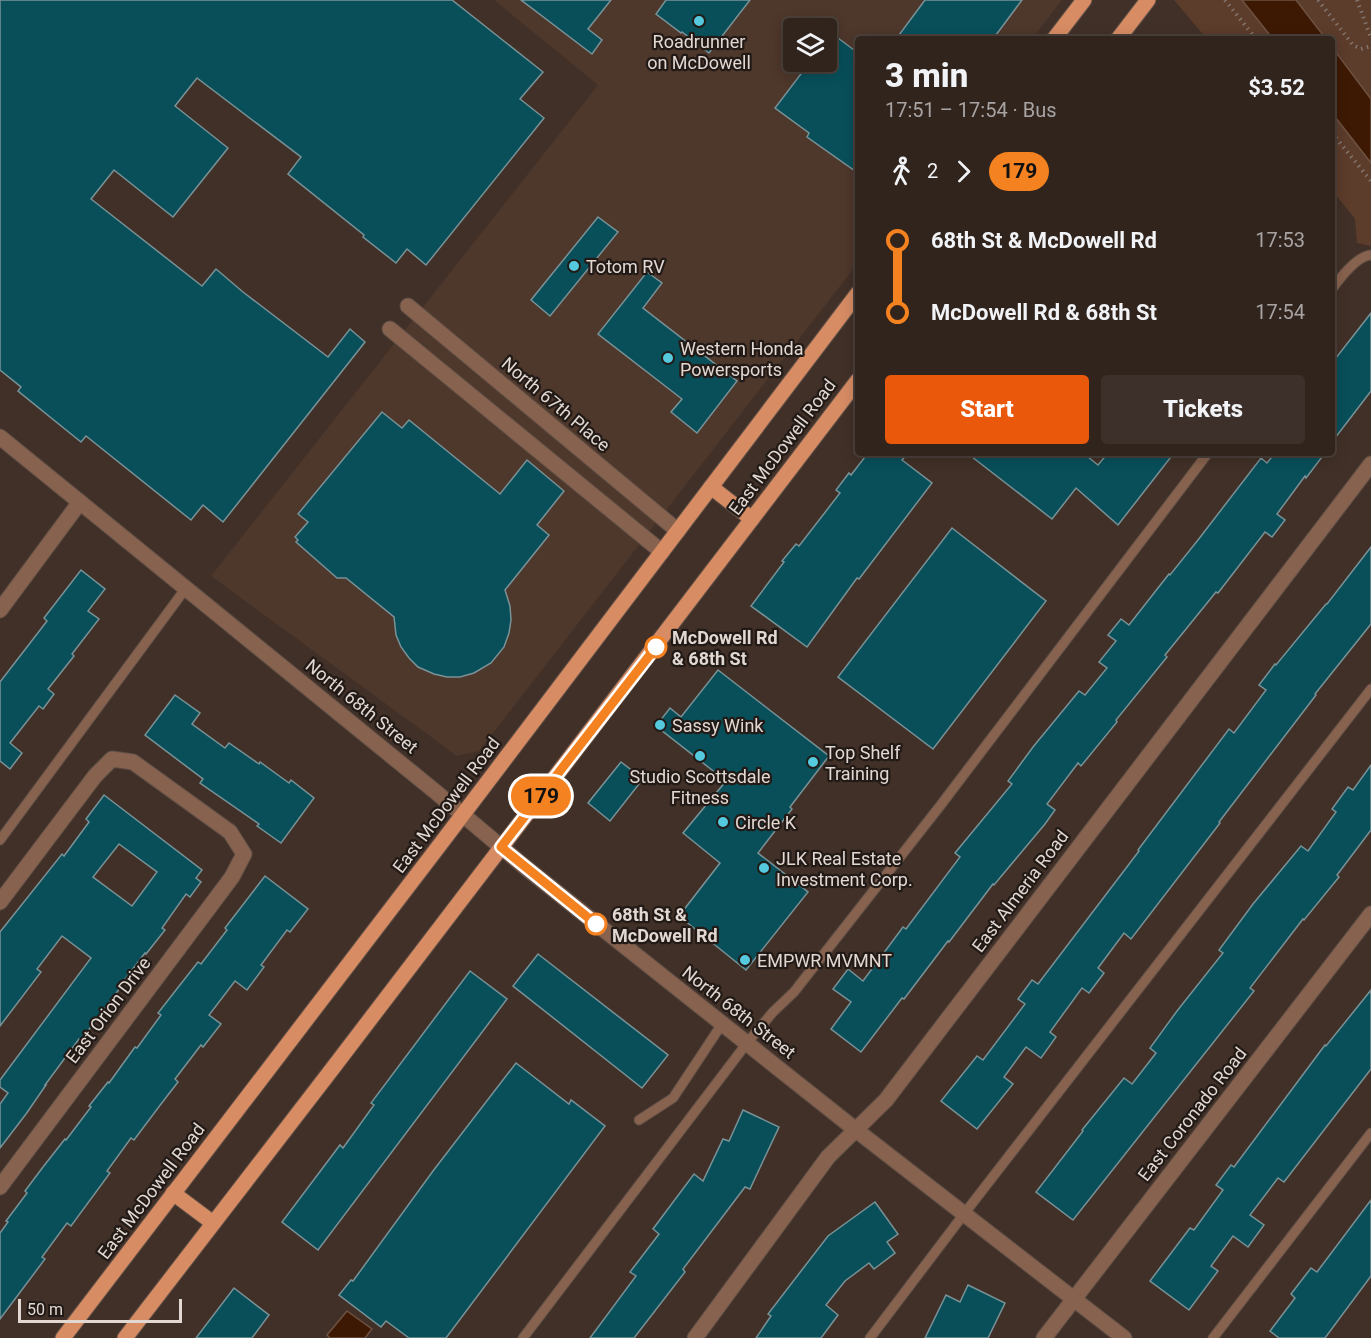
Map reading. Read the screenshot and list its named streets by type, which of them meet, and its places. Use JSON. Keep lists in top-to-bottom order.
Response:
{
  "streets": {
    "main road": ["East McDowell Road"],
    "street": [
      "North 67th Place",
      "North 68th Street",
      "East Almeria Road",
      "East Orion Drive",
      "East Coronado Road"
    ]
  },
  "crossings": [
    ["North 67th Place", "East McDowell Road"],
    ["East McDowell Road", "North 68th Street"],
    ["North 68th Street", "East Almeria Road"],
    ["North 68th Street", "East Coronado Road"]
  ],
  "places": [
    "Roadrunner on McDowell",
    "Totom RV",
    "Western Honda Powersports",
    "McDowell Rd & 68th St",
    "Sassy Wink",
    "Studio Scottsdale Fitness",
    "Top Shelf Training",
    "Circle K",
    "JLK Real Estate Investment Corp.",
    "68th St & McDowell Rd",
    "EMPWR MVMNT"
  ],
  "lines": ["bus line 179"],
  "scale_bar": "50 m",
  "page": {
    "on_map": "179",
    "heading": ["3 min", "17:51 – 17:54 · Bus", "$3.52"],
    "legs": ["2", "179"],
    "list": [
      {
        "name": "68th St & McDowell Rd",
        "value": "17:53"
      },
      {
        "name": "McDowell Rd & 68th St",
        "value": "17:54"
      }
    ],
    "buttons": ["Start", "Tickets"],
    "scale": "50 m"
  }
}
